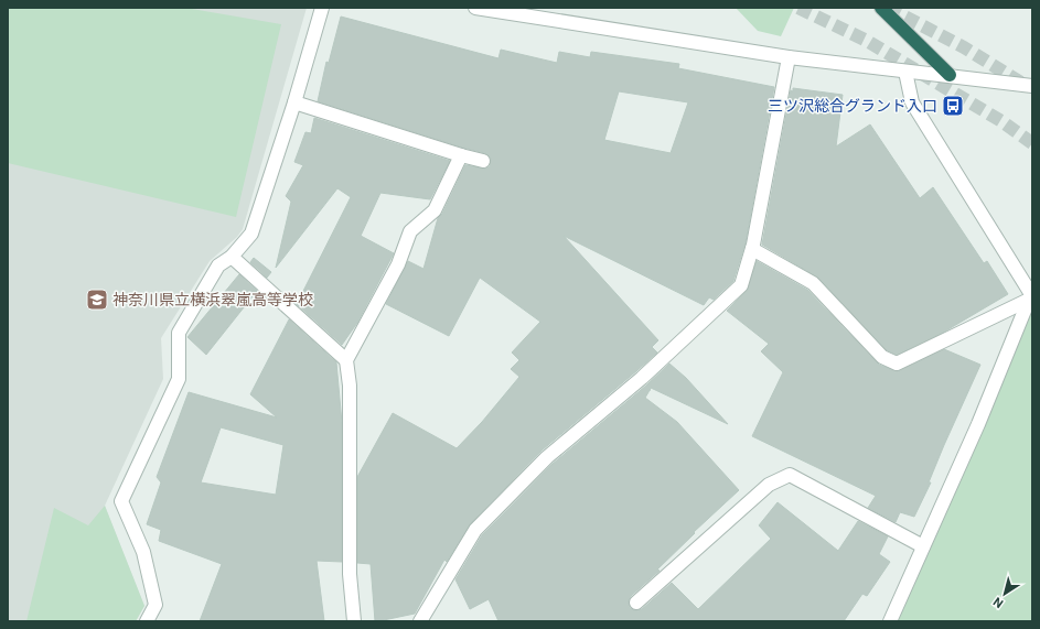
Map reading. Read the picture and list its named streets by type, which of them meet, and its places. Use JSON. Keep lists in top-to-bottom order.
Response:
{
  "places": {
    "bus stop": ["三ツ沢総合グランド入口"],
    "school or university": ["神奈川県立横浜翠嵐高等学校"]
  },
  "north": "bottom left"
}
